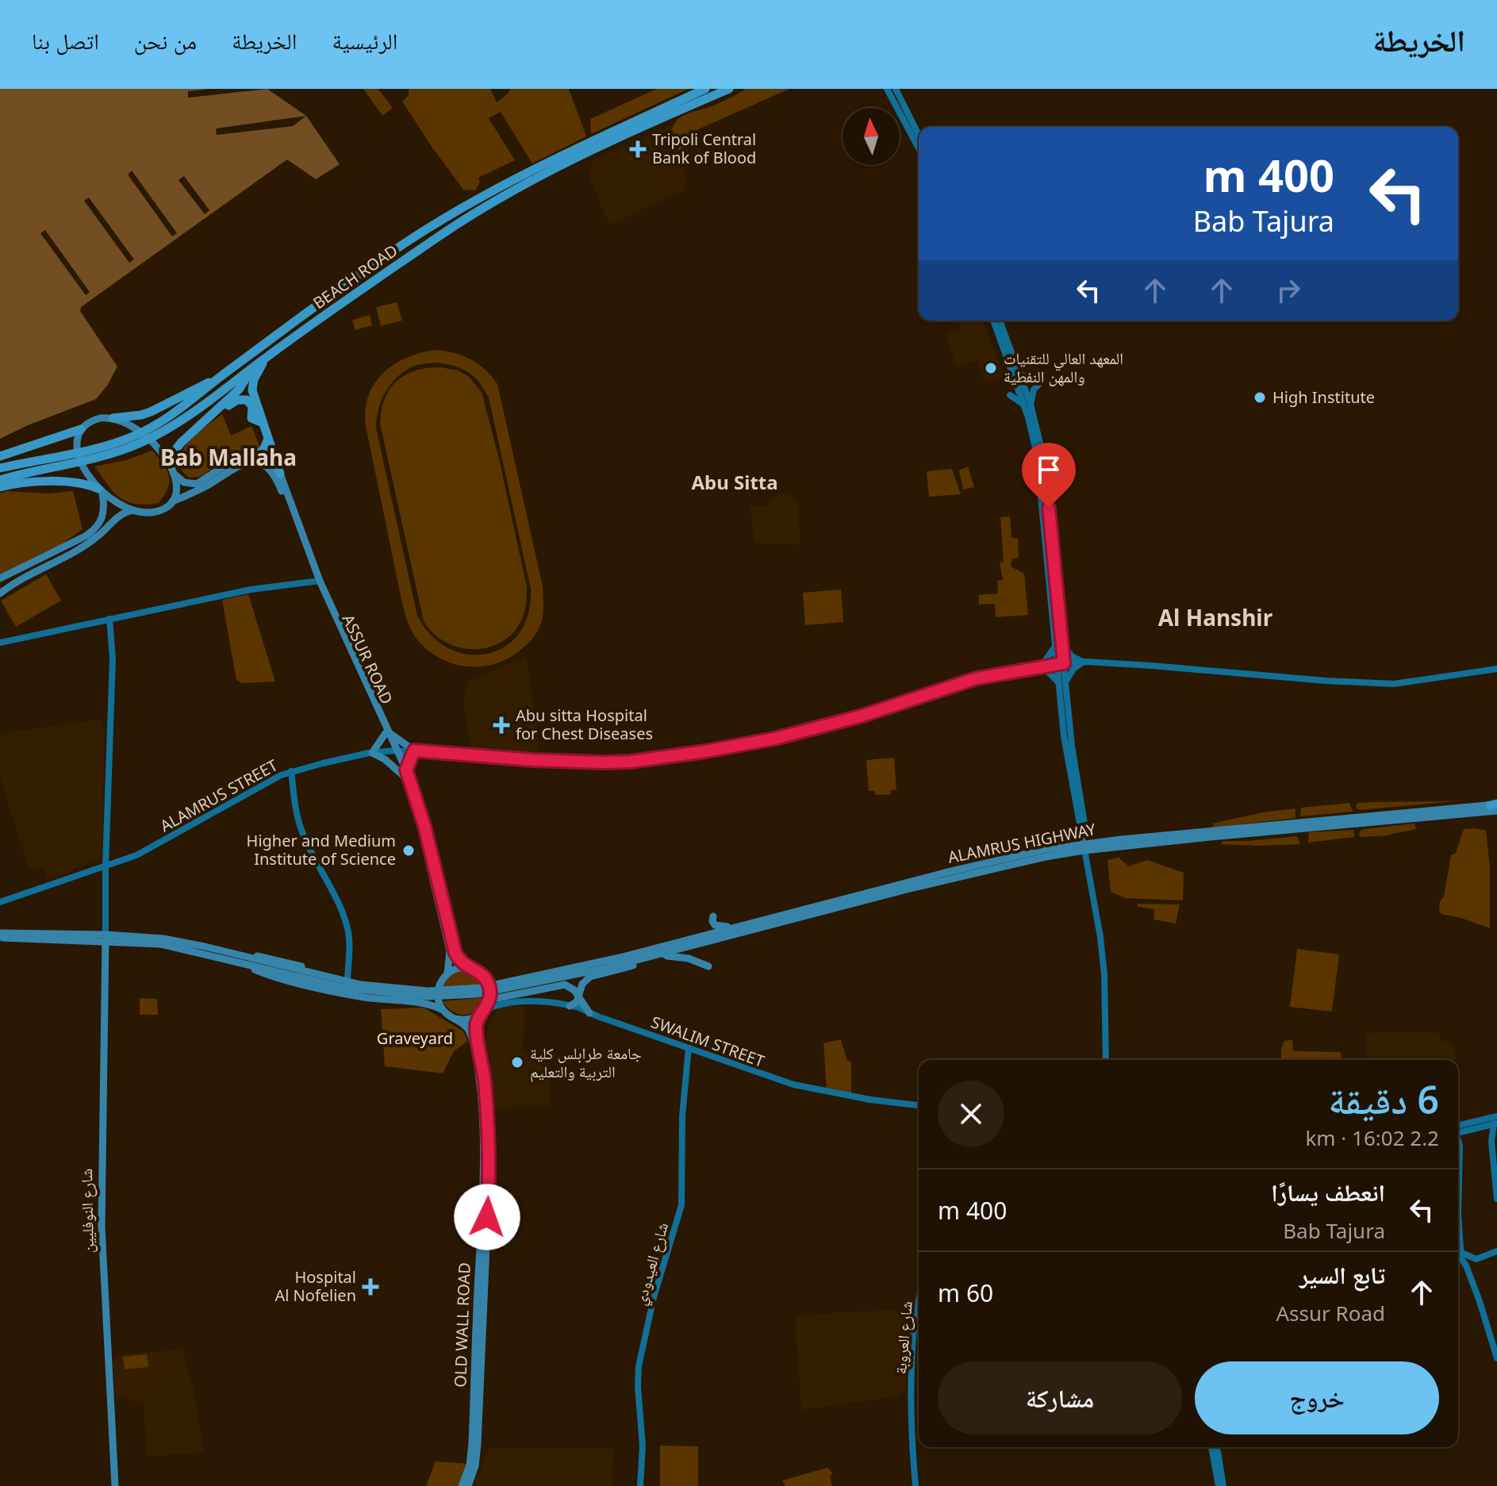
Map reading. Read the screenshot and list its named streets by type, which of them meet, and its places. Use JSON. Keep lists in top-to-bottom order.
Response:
{
  "streets": {
    "highway": ["BEACH ROAD"],
    "main road": [
      "ASSUR ROAD",
      "ALAMRUS HIGHWAY",
      "شارع النوفليين",
      "OLD WALL ROAD"
    ],
    "street": [
      "ALAMRUS STREET",
      "SWALIM STREET",
      "شارع العيدودي",
      "شارع العروبة"
    ]
  },
  "crossings": [
    ["ASSUR ROAD", "ALAMRUS STREET"],
    ["ASSUR ROAD", "SWALIM STREET"],
    ["ASSUR ROAD", "OLD WALL ROAD"],
    ["SWALIM STREET", "شارع العيدودي"],
    ["SWALIM STREET", "OLD WALL ROAD"]
  ],
  "districts": ["Bab Mallaha", "Abu Sitta", "Al Hanshir"],
  "parks": ["Graveyard"],
  "places": {
    "health": ["Tripoli Central Bank of Blood", "Abu sitta Hospital for Chest Diseases", "Hospital Al Nofelien"],
    "other": [
      "المعهد العالي للتقنيات والمهن النفطية",
      "High Institute",
      "Higher and Medium Institute of Science",
      "جامعة طرابلس كلية التربية والتعليم"
    ]
  },
  "north": "top",
  "page": {
    "header": "الخريطة",
    "nav": [
      "الرئيسية",
      "الخريطة",
      "من نحن",
      "اتصل بنا"
    ],
    "turn": ["400 m", "Bab Tajura"],
    "heading": ["6 دقيقة", "2.2 km · 16:02"],
    "list": [
      {
        "name": "انعطف يسارًا",
        "note": "Bab Tajura",
        "value": "400 m"
      },
      {
        "name": "تابع السير",
        "note": "Assur Road",
        "value": "60 m"
      }
    ],
    "buttons": ["خروج", "مشاركة"]
  }
}
